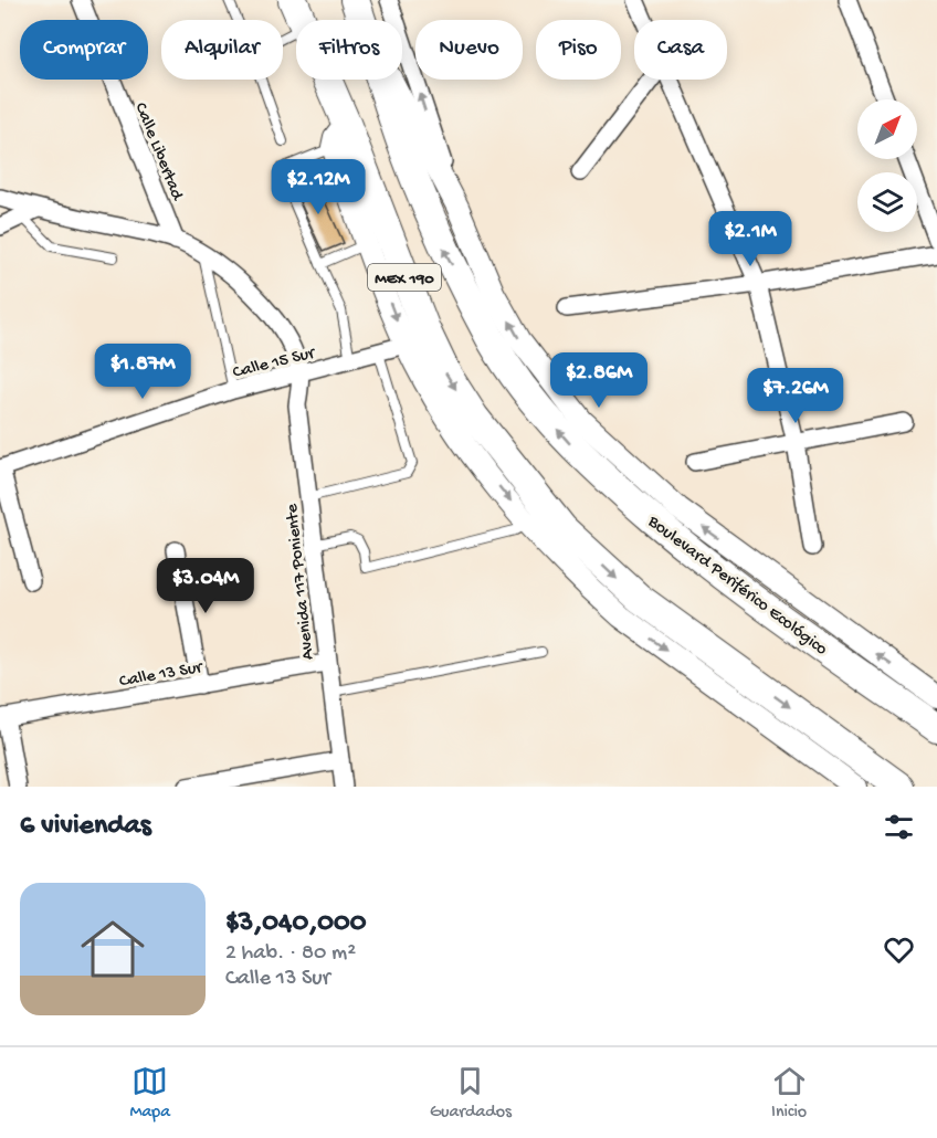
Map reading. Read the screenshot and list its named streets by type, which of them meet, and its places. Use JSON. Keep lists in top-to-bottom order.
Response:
{
  "streets": {
    "highway": ["MEX 190", "Boulevard Periférico Ecológico"],
    "street": [
      "Calle Libertad",
      "Calle 15 Sur",
      "Avenida 117 Poniente",
      "Calle 13 Sur"
    ]
  },
  "crossings": [
    ["Calle 15 Sur", "Avenida 117 Poniente"],
    ["Avenida 117 Poniente", "Calle 13 Sur"]
  ],
  "north": "top right",
  "page": {
    "chip": [
      "Comprar",
      "Alquilar",
      "Filtros",
      "Nuevo",
      "Piso",
      "Casa"
    ],
    "price": [
      "$2.12M",
      "$2.1M",
      "$1.87M",
      "$2.86M",
      "$7.26M",
      "$3.04M"
    ],
    "heading": "6 viviendas",
    "list": [
      {
        "name": "$3,040,000",
        "note": "2 hab. · 80 m² · Calle 13 Sur"
      }
    ],
    "tabs": ["Mapa", "Guardados", "Inicio"]
  }
}
